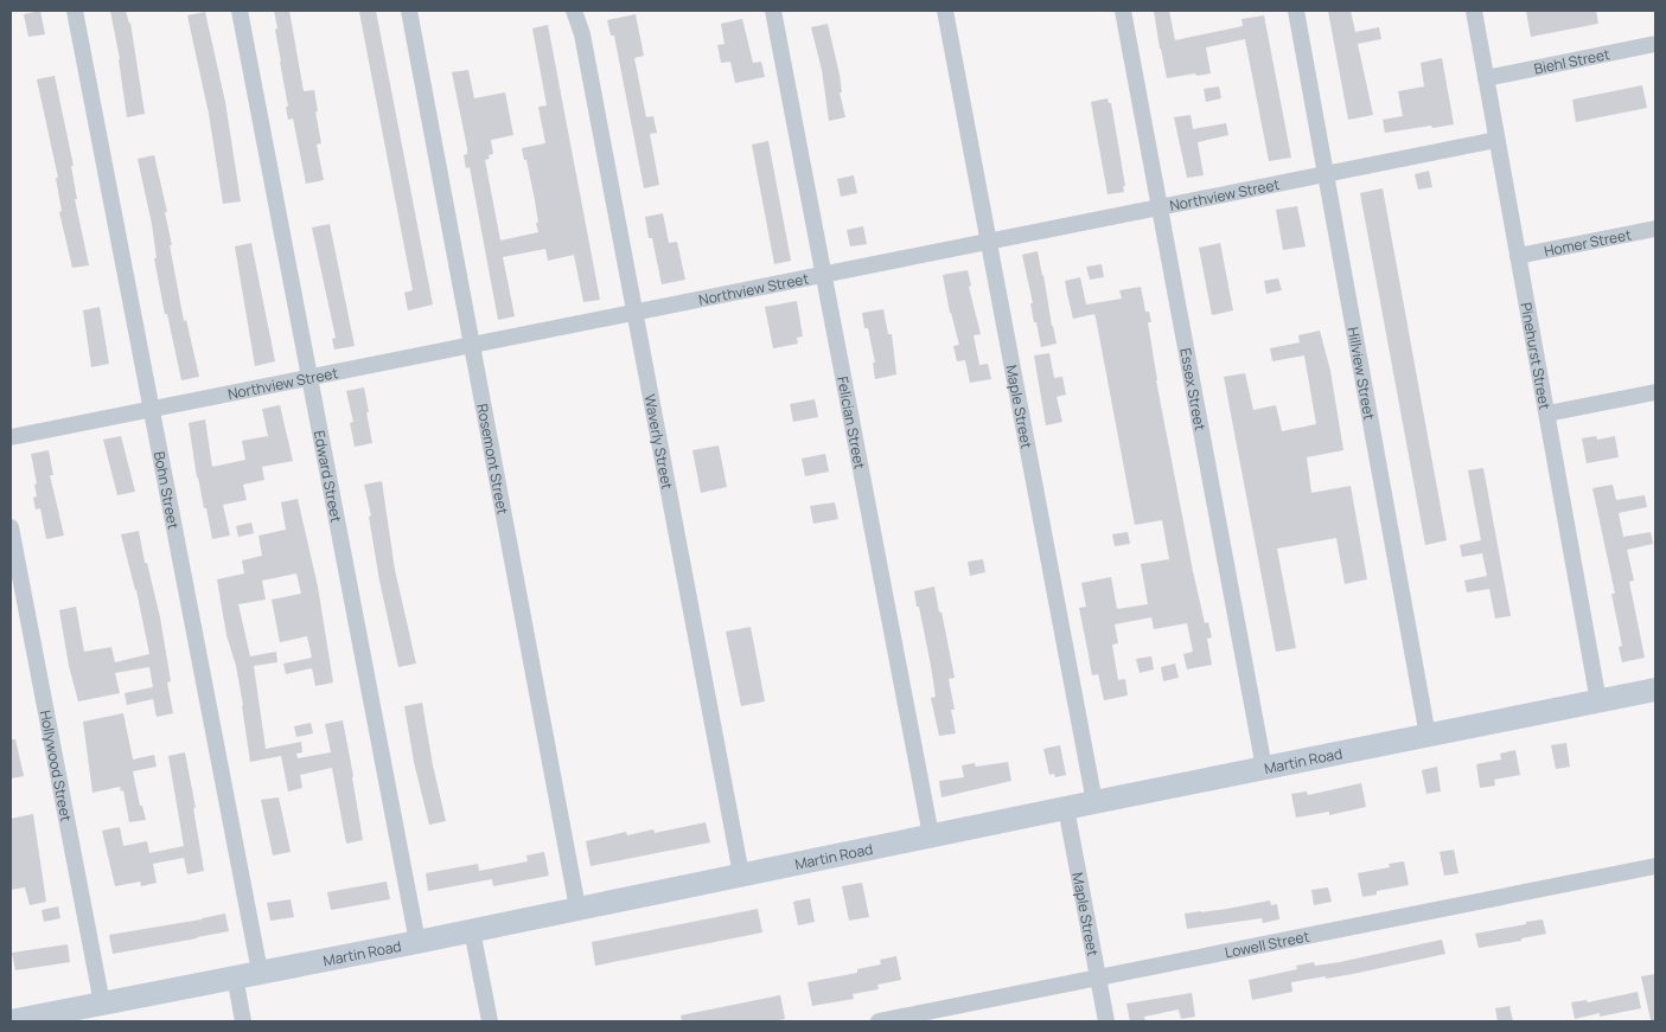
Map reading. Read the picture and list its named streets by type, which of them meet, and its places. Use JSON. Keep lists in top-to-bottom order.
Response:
{
  "streets": {
    "street": [
      "Biehl Street",
      "Northview Street",
      "Homer Street",
      "Pinehurst Street",
      "Hillview Street",
      "Essex Street",
      "Maple Street",
      "Felician Street",
      "Waverly Street",
      "Rosemont Street",
      "Edward Street",
      "Bohn Street",
      "Martin Road",
      "Hollywood Street",
      "Lowell Street"
    ]
  },
  "crossings": [
    ["Biehl Street", "Pinehurst Street"],
    ["Northview Street", "Pinehurst Street"],
    ["Northview Street", "Hillview Street"],
    ["Northview Street", "Essex Street"],
    ["Northview Street", "Maple Street"],
    ["Northview Street", "Felician Street"],
    ["Northview Street", "Waverly Street"],
    ["Northview Street", "Rosemont Street"],
    ["Northview Street", "Edward Street"],
    ["Northview Street", "Bohn Street"],
    ["Homer Street", "Pinehurst Street"],
    ["Pinehurst Street", "Martin Road"],
    ["Hillview Street", "Martin Road"],
    ["Essex Street", "Martin Road"],
    ["Maple Street", "Martin Road"],
    ["Maple Street", "Lowell Street"],
    ["Felician Street", "Martin Road"],
    ["Waverly Street", "Martin Road"],
    ["Rosemont Street", "Martin Road"],
    ["Edward Street", "Martin Road"],
    ["Bohn Street", "Martin Road"],
    ["Martin Road", "Hollywood Street"]
  ]
}
